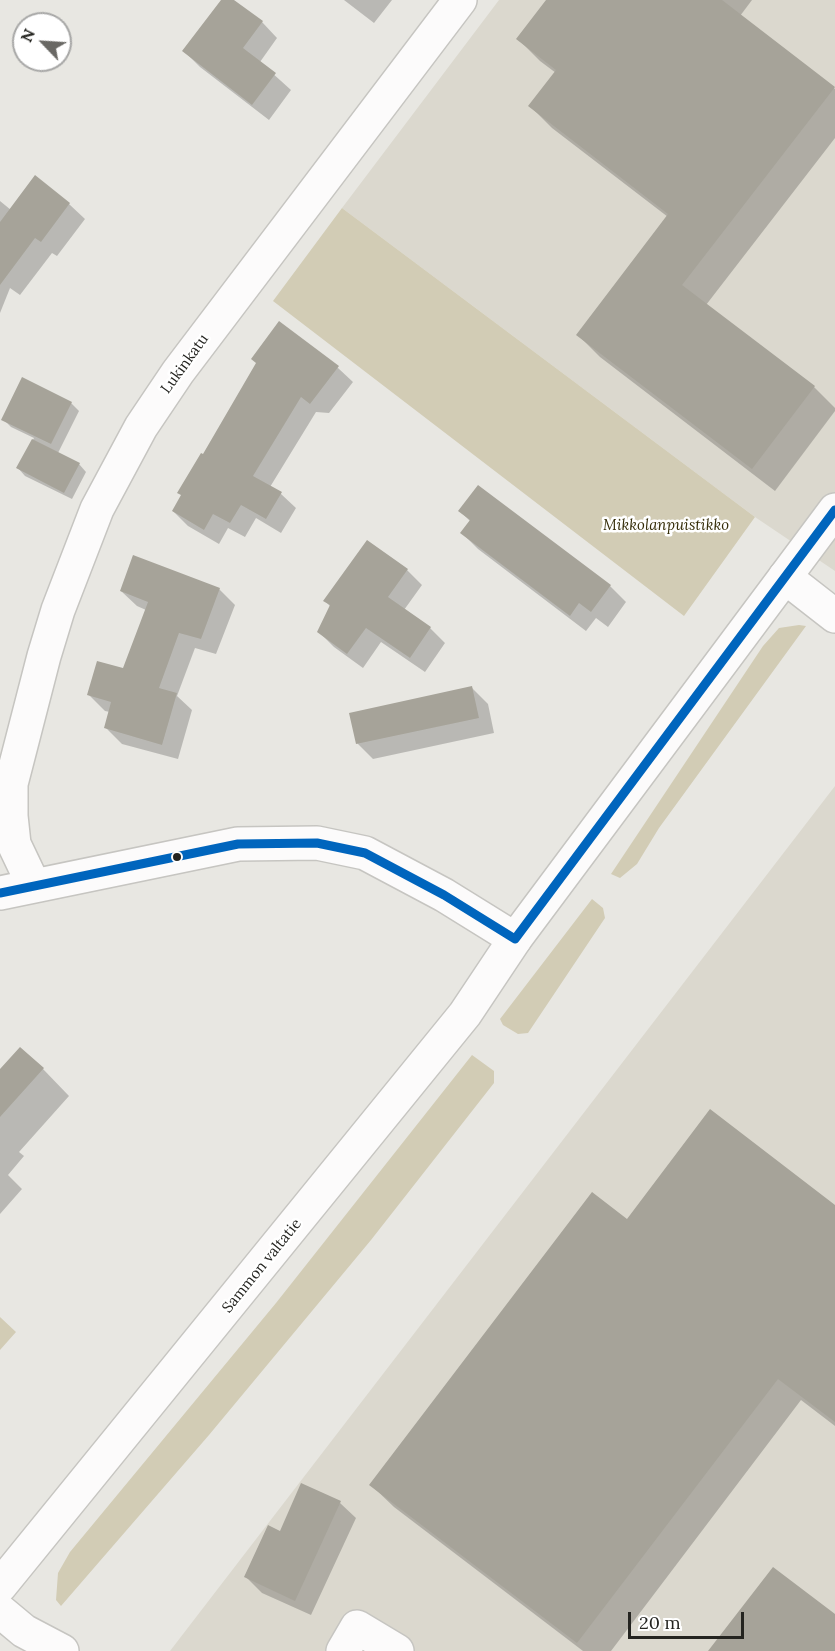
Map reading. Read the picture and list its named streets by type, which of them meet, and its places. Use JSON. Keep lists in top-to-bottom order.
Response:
{
  "streets": {
    "street": ["Lukinkatu", "Sammon valtatie"]
  },
  "parks": ["Mikkolanpuistikko"],
  "scale_bar": "20 m",
  "north": "top left"
}
